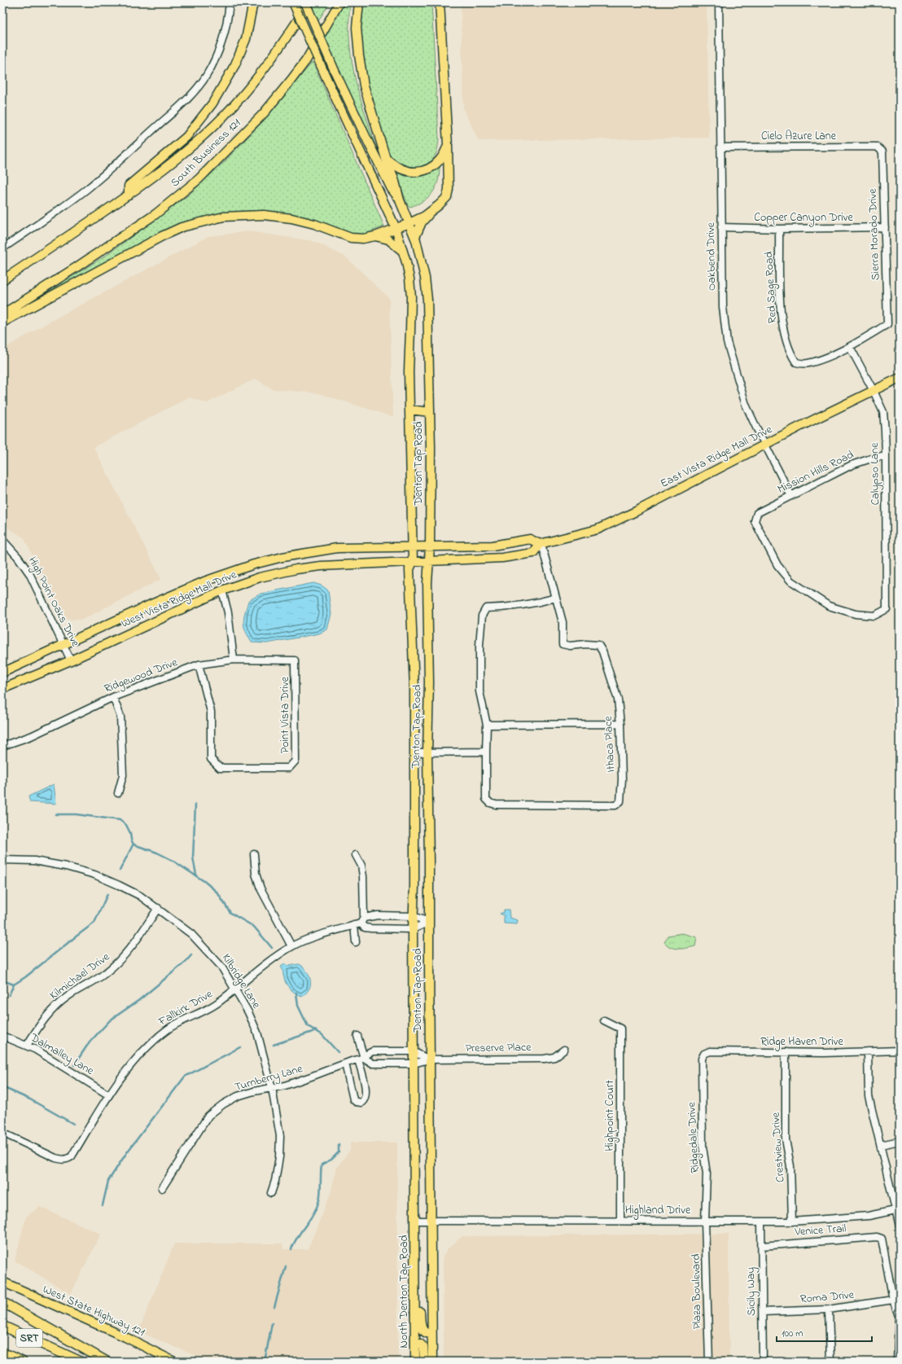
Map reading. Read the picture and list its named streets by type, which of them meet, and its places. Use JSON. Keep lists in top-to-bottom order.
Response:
{
  "streets": {
    "highway": ["SRT"],
    "main road": [
      "South Business 121",
      "East Vista Ridge Mall Drive",
      "Denton Tap Road",
      "West Vista Ridge Mall Drive",
      "North Denton Tap Road",
      "West State Highway 121"
    ],
    "street": [
      "Cielo Azure Lane",
      "Copper Canyon Drive",
      "Sierra Morado Drive",
      "Oakbend Drive",
      "Red Sage Road",
      "Mission Hills Road",
      "Calypso Lane",
      "High Point Oaks Drive",
      "Ridgewood Drive",
      "Point Vista Drive",
      "Ithaca Place",
      "Kilmichael Drive",
      "Kilbridge Lane",
      "Fallkirk Drive",
      "Ridge Haven Drive",
      "Preserve Place",
      "Dalmalley Lane",
      "Turnberry Lane",
      "Highpoint Court",
      "Ridgedale Drive",
      "Crestview Drive",
      "Highland Drive",
      "Venice Trail",
      "Plaza Boulevard",
      "Sicily Way",
      "Roma Drive"
    ]
  },
  "crossings": [
    ["Cielo Azure Lane", "Sierra Morado Drive"],
    ["Cielo Azure Lane", "Oakbend Drive"],
    ["Copper Canyon Drive", "Sierra Morado Drive"],
    ["Copper Canyon Drive", "Oakbend Drive"],
    ["Copper Canyon Drive", "Red Sage Road"],
    ["Sierra Morado Drive", "Red Sage Road"],
    ["Sierra Morado Drive", "Calypso Lane"],
    ["Oakbend Drive", "East Vista Ridge Mall Drive"],
    ["Oakbend Drive", "Mission Hills Road"],
    ["Red Sage Road", "Calypso Lane"],
    ["East Vista Ridge Mall Drive", "Denton Tap Road"],
    ["East Vista Ridge Mall Drive", "Calypso Lane"],
    ["East Vista Ridge Mall Drive", "West Vista Ridge Mall Drive"],
    ["East Vista Ridge Mall Drive", "Ithaca Place"],
    ["Denton Tap Road", "West Vista Ridge Mall Drive"],
    ["Denton Tap Road", "Fallkirk Drive"],
    ["Denton Tap Road", "Preserve Place"],
    ["Denton Tap Road", "Turnberry Lane"],
    ["Denton Tap Road", "Highland Drive"],
    ["Denton Tap Road", "North Denton Tap Road"],
    ["Mission Hills Road", "Calypso Lane"],
    ["West Vista Ridge Mall Drive", "High Point Oaks Drive"],
    ["Ridgewood Drive", "Point Vista Drive"],
    ["Kilmichael Drive", "Kilbridge Lane"],
    ["Kilmichael Drive", "Dalmalley Lane"],
    ["Kilbridge Lane", "Fallkirk Drive"],
    ["Kilbridge Lane", "Turnberry Lane"],
    ["Fallkirk Drive", "Dalmalley Lane"],
    ["Ridge Haven Drive", "Ridgedale Drive"],
    ["Ridge Haven Drive", "Crestview Drive"],
    ["Preserve Place", "Turnberry Lane"],
    ["Highpoint Court", "Highland Drive"],
    ["Ridgedale Drive", "Highland Drive"],
    ["Ridgedale Drive", "Plaza Boulevard"],
    ["Crestview Drive", "Highland Drive"],
    ["Highland Drive", "North Denton Tap Road"],
    ["Highland Drive", "Plaza Boulevard"],
    ["Highland Drive", "Sicily Way"],
    ["Venice Trail", "Sicily Way"],
    ["Venice Trail", "Roma Drive"],
    ["Sicily Way", "Roma Drive"]
  ],
  "scale_bar": "100 m"
}
